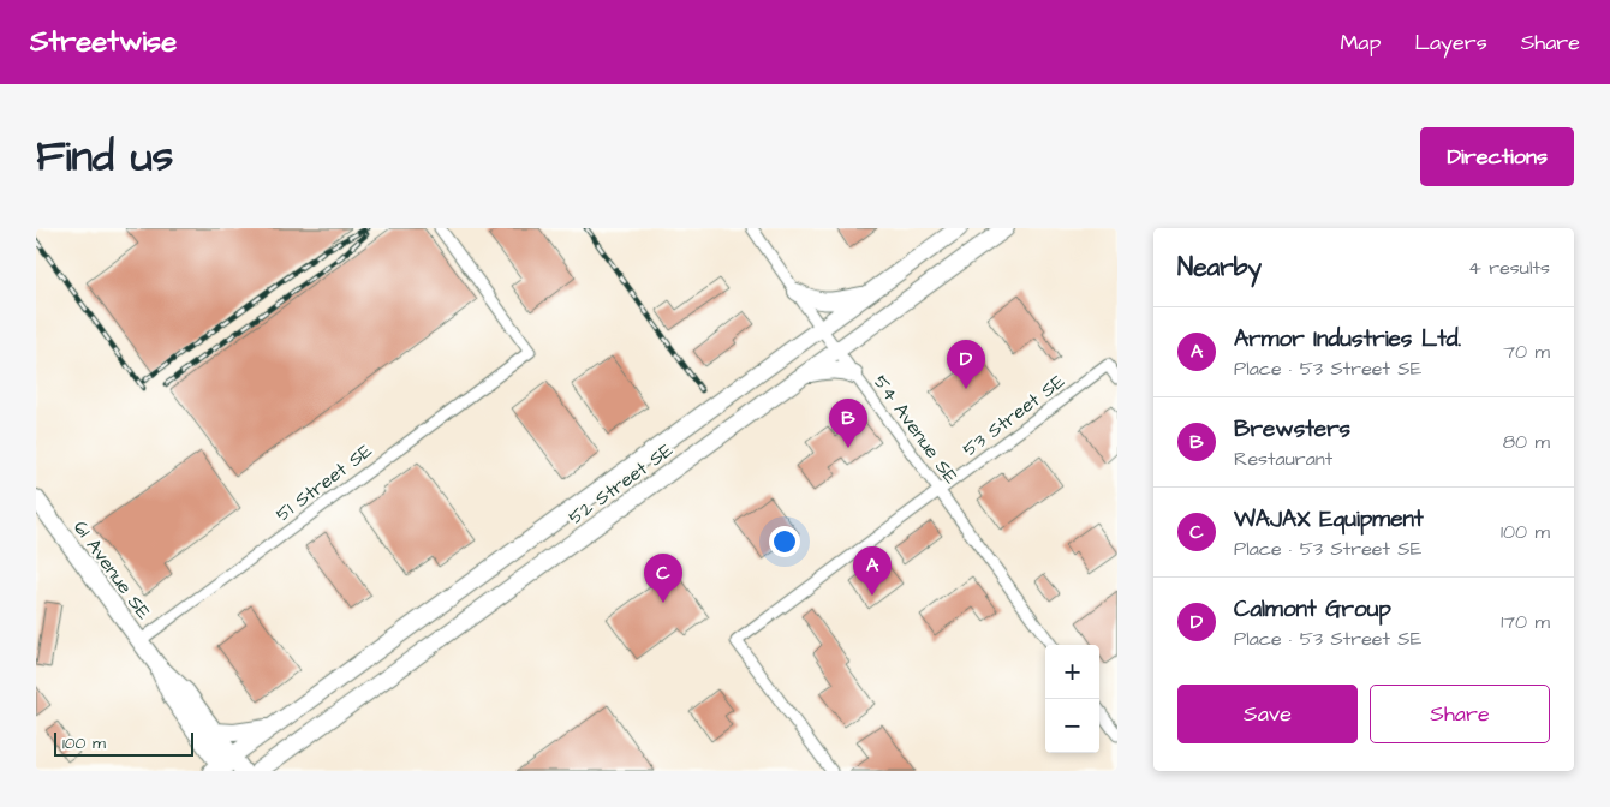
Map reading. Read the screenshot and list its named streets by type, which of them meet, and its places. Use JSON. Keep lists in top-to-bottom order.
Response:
{
  "streets": {
    "main road": ["52 Street SE", "61 Avenue SE"],
    "street": ["53 Street SE", "54 Avenue SE", "51 Street SE"]
  },
  "crossings": [
    ["53 Street SE", "54 Avenue SE"],
    ["54 Avenue SE", "52 Street SE"],
    ["51 Street SE", "61 Avenue SE"],
    ["52 Street SE", "61 Avenue SE"]
  ],
  "scale_bar": "100 m",
  "page": {
    "header": "Streetwise",
    "nav": ["Map", "Layers", "Share"],
    "title": "Find us",
    "buttons": [
      "Directions",
      ["Save", "Share"]
    ],
    "heading": ["Nearby", "4 results"],
    "list": [
      {
        "mark": "A",
        "name": "Armor Industries Ltd.",
        "note": "Place · 53 Street SE",
        "value": "70 m"
      },
      {
        "mark": "B",
        "name": "Brewsters",
        "note": "Restaurant",
        "value": "80 m"
      },
      {
        "mark": "C",
        "name": "WAJAX Equipment",
        "note": "Place · 53 Street SE",
        "value": "100 m"
      },
      {
        "mark": "D",
        "name": "Calmont Group",
        "note": "Place · 53 Street SE",
        "value": "170 m"
      }
    ],
    "pins": [
      "D",
      "B",
      "A",
      "C"
    ],
    "map_buttons": ["+", "−"],
    "scale": "100 m"
  }
}
